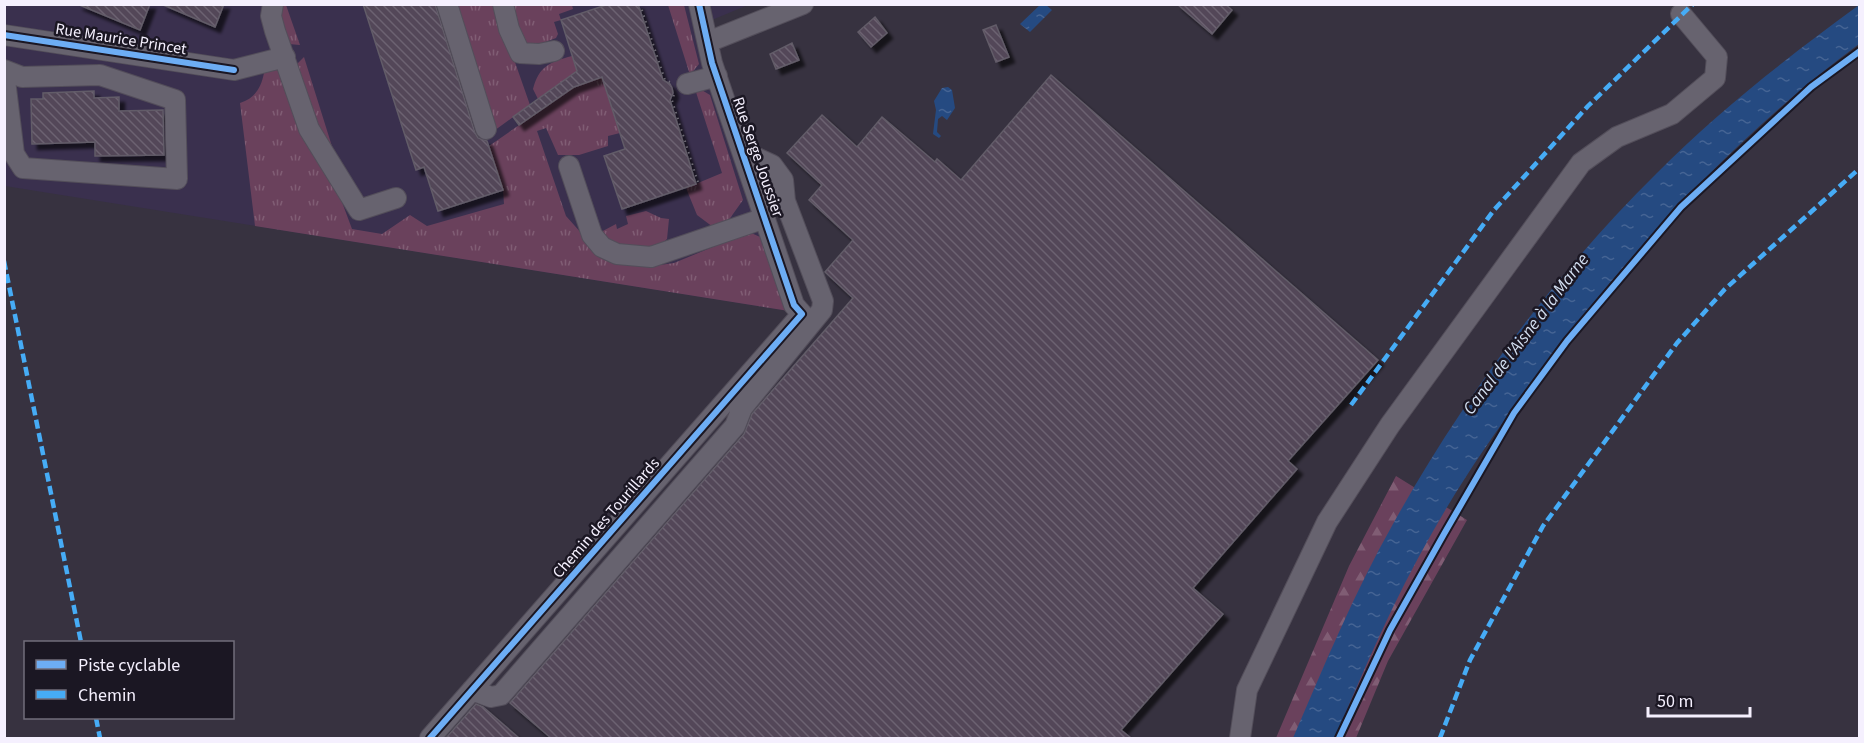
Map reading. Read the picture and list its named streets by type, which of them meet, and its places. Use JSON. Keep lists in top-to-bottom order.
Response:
{
  "streets": {
    "street": ["Rue Maurice Princet", "Rue Serge Joussier", "Chemin des Tourillards"]
  },
  "crossings": [
    ["Rue Serge Joussier", "Chemin des Tourillards"]
  ],
  "water": ["Canal de l'Aisne à la Marne"],
  "legend": ["Piste cyclable", "Chemin"],
  "scale_bar": "50 m"
}
